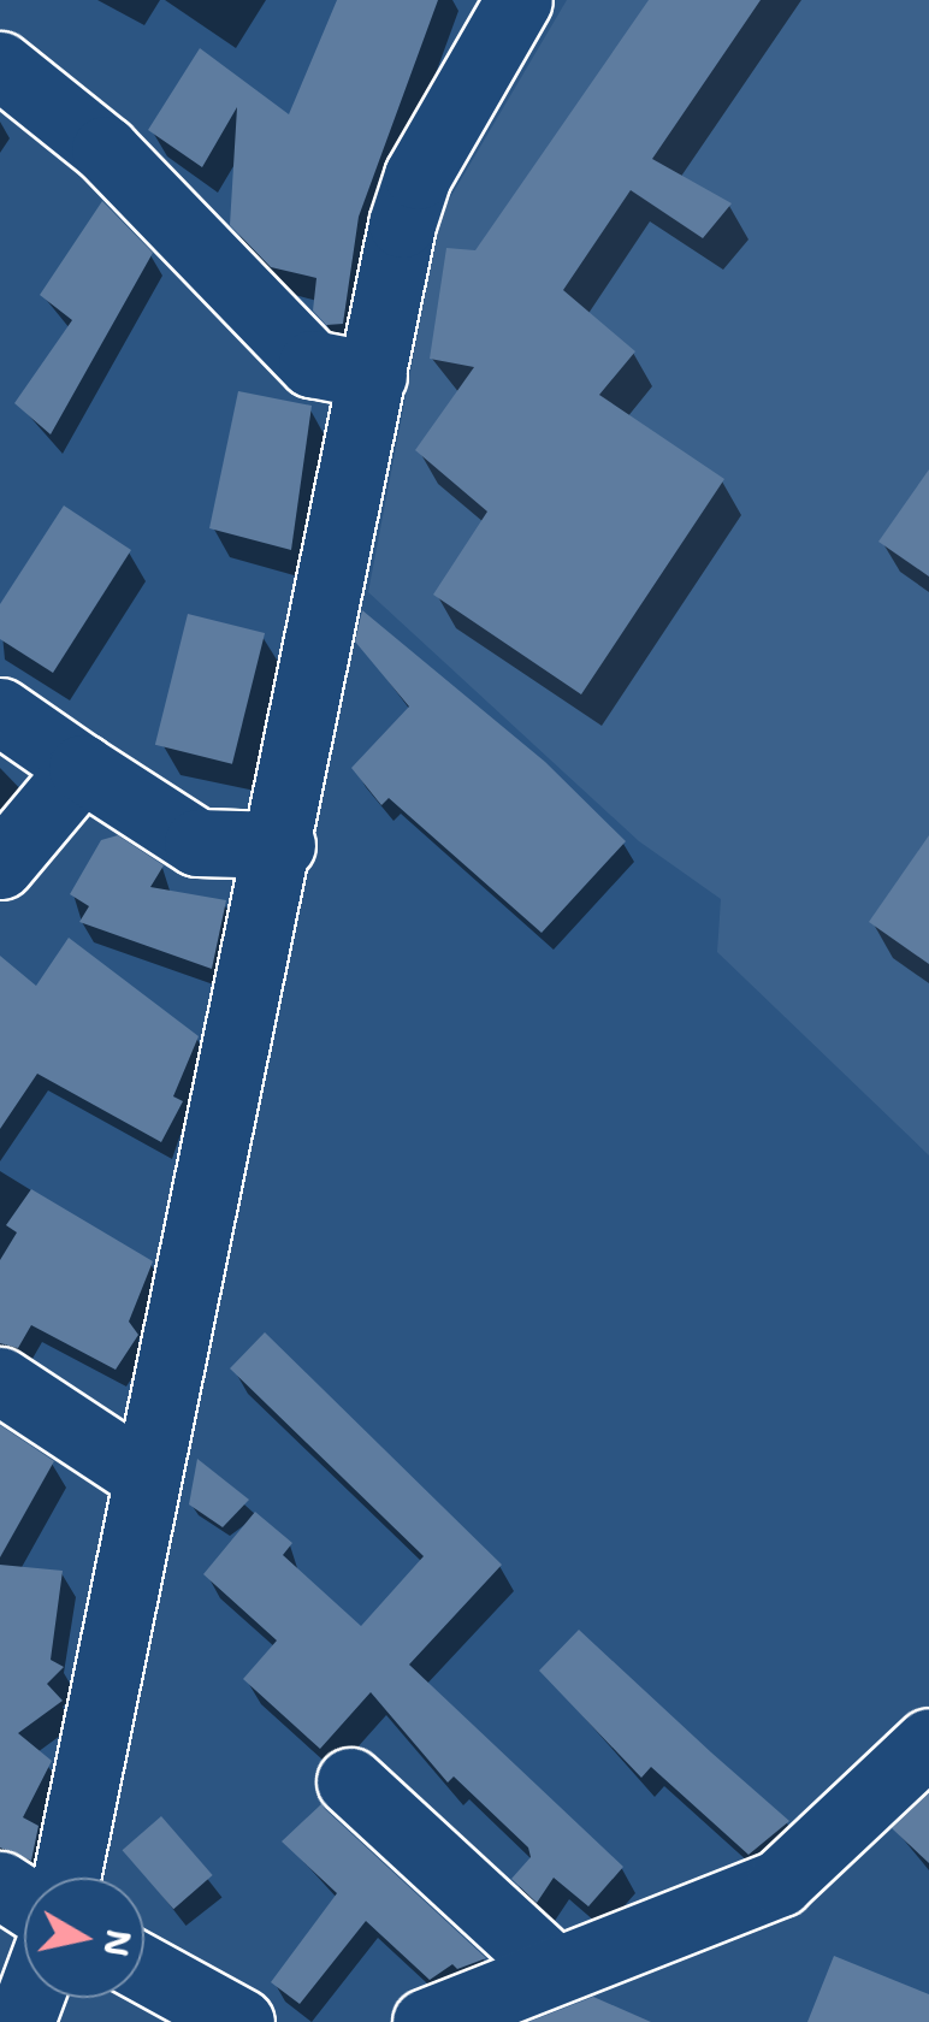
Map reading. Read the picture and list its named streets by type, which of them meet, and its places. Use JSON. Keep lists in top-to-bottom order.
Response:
{
  "north": "right"
}
